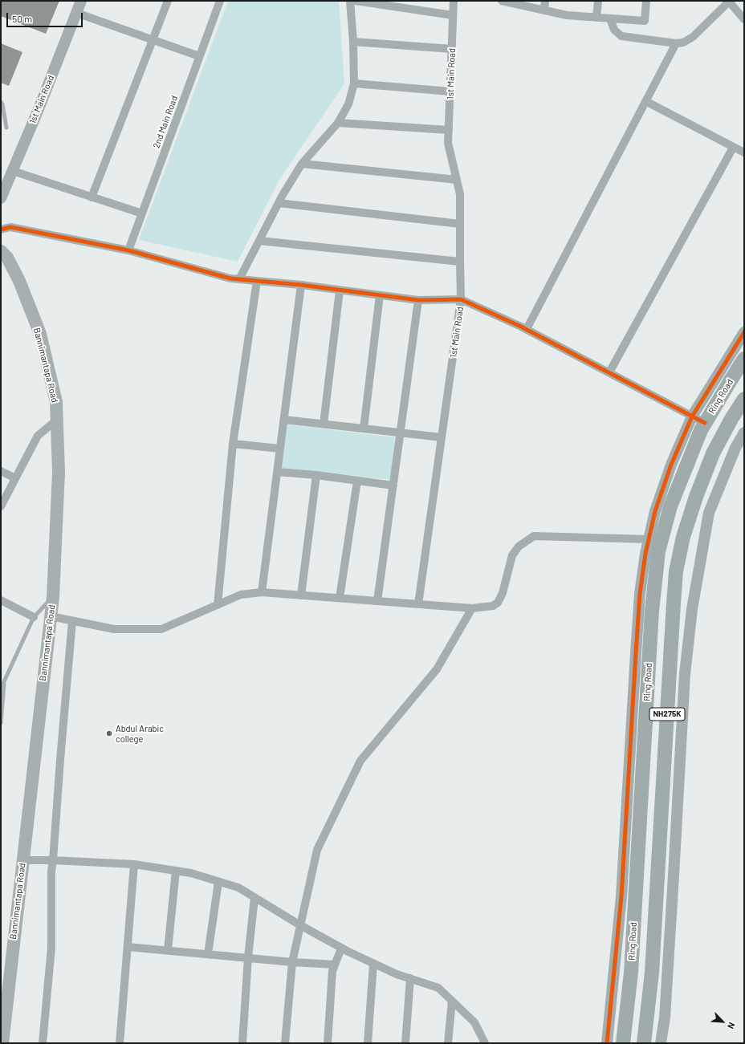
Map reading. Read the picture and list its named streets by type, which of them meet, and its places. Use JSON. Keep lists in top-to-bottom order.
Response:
{
  "streets": {
    "highway": ["Ring Road", "NH275K"],
    "main road": ["Bannimantapa Road"],
    "street": ["1st Main Road", "2nd Main Road"]
  },
  "places": ["Abdul Arabic college"],
  "scale_bar": "50 m",
  "north": "bottom right"
}
